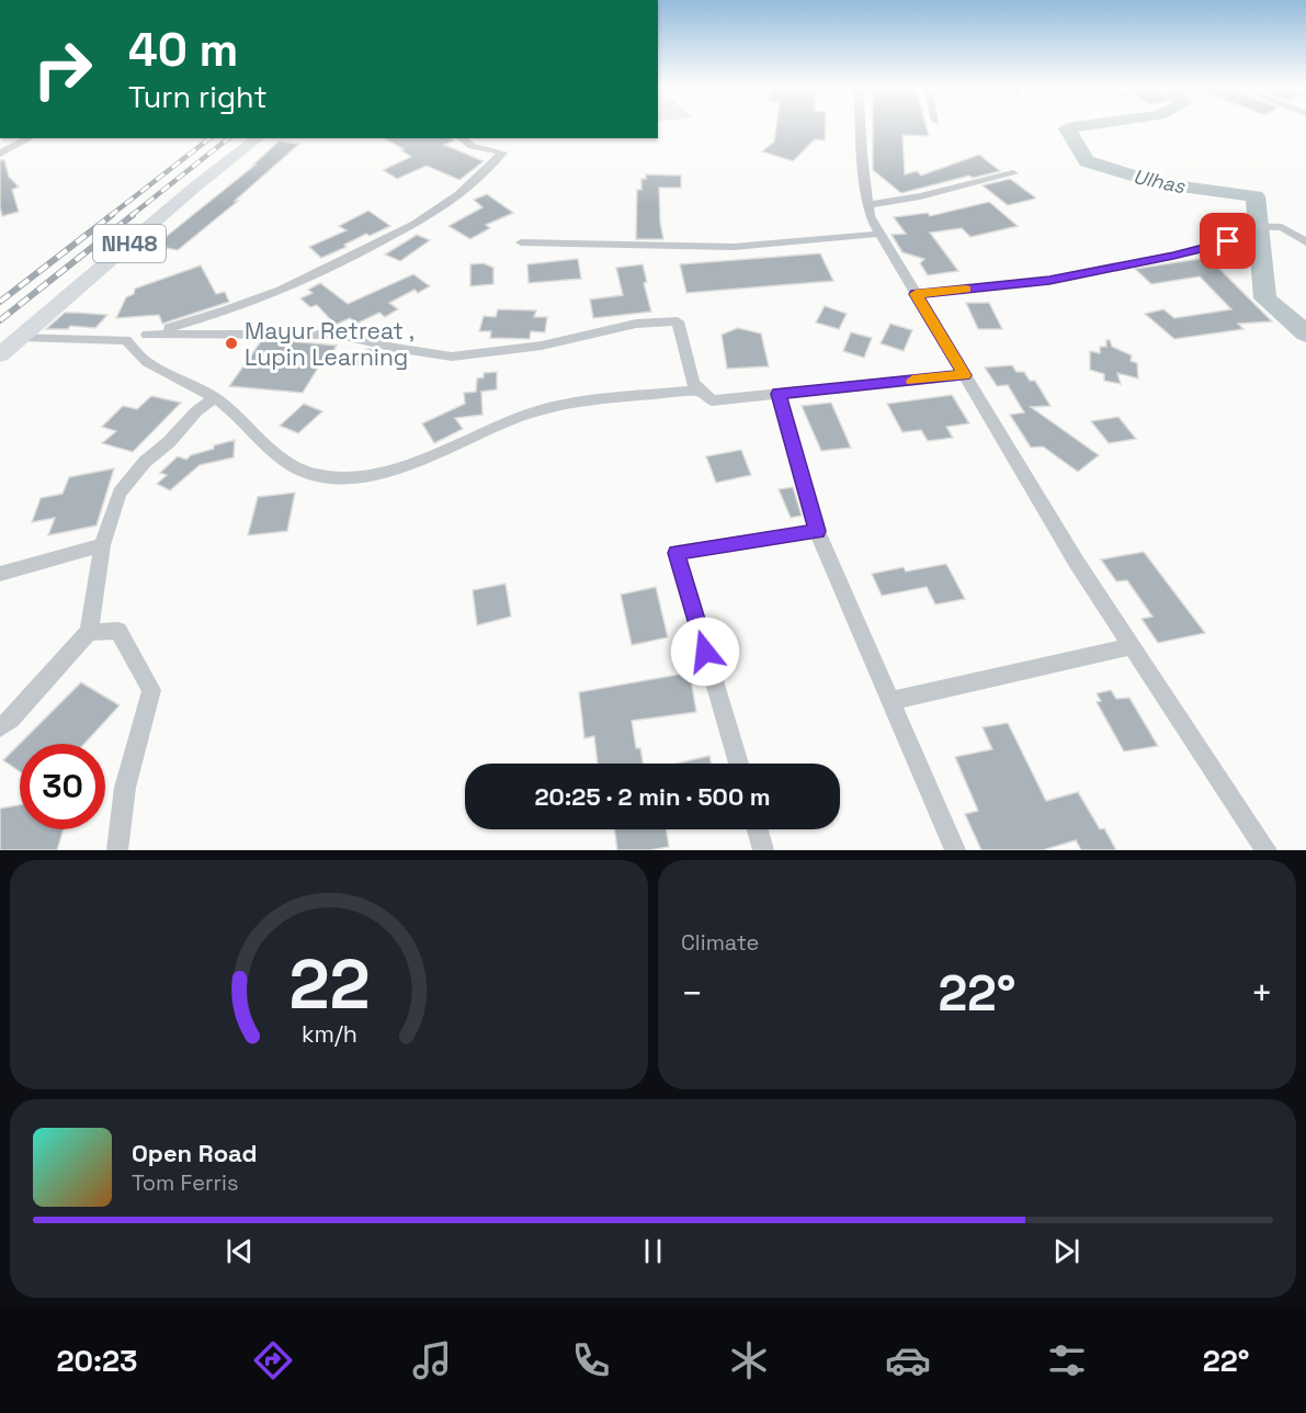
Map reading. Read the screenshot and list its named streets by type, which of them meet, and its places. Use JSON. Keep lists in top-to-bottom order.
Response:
{
  "streets": {
    "highway": ["NH48"]
  },
  "water": ["Ulhas"],
  "places": ["Mayur Retreat , Lupin Learning"],
  "page": {
    "turn": ["40 m", "Turn right"],
    "limit": "30",
    "trip": "20:25 · 2 min · 500 m",
    "tile": "Climate",
    "heat": ["−", "22°", "+"],
    "song": ["Open Road", "Tom Ferris"],
    "tabs": ["20:23", "22°"],
    "gauge": ["22", "km/h"]
  }
}
